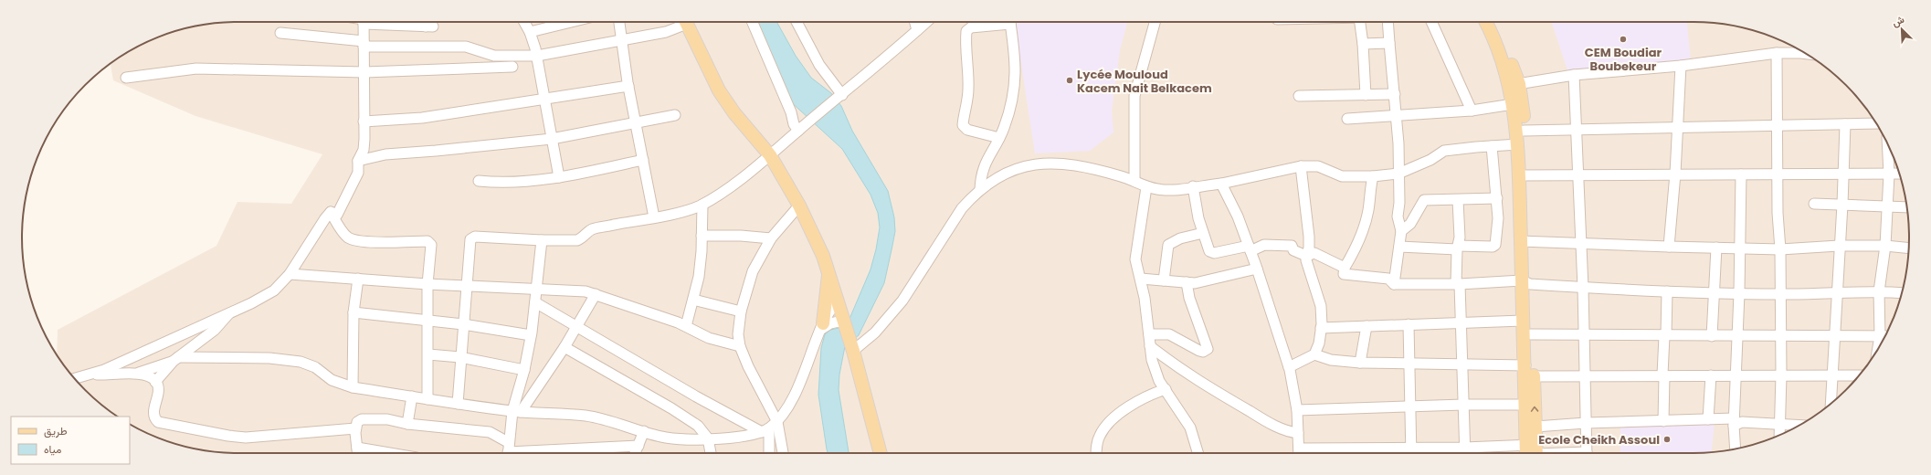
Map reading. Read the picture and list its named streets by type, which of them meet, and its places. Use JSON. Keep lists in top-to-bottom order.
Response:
{
  "places": ["CEM Boudiar Boubekeur", "Lycée Mouloud Kacem Nait Belkacem", "Ecole Cheikh Assoul"],
  "legend": ["طريق", "مياه"],
  "north": "top left"
}
